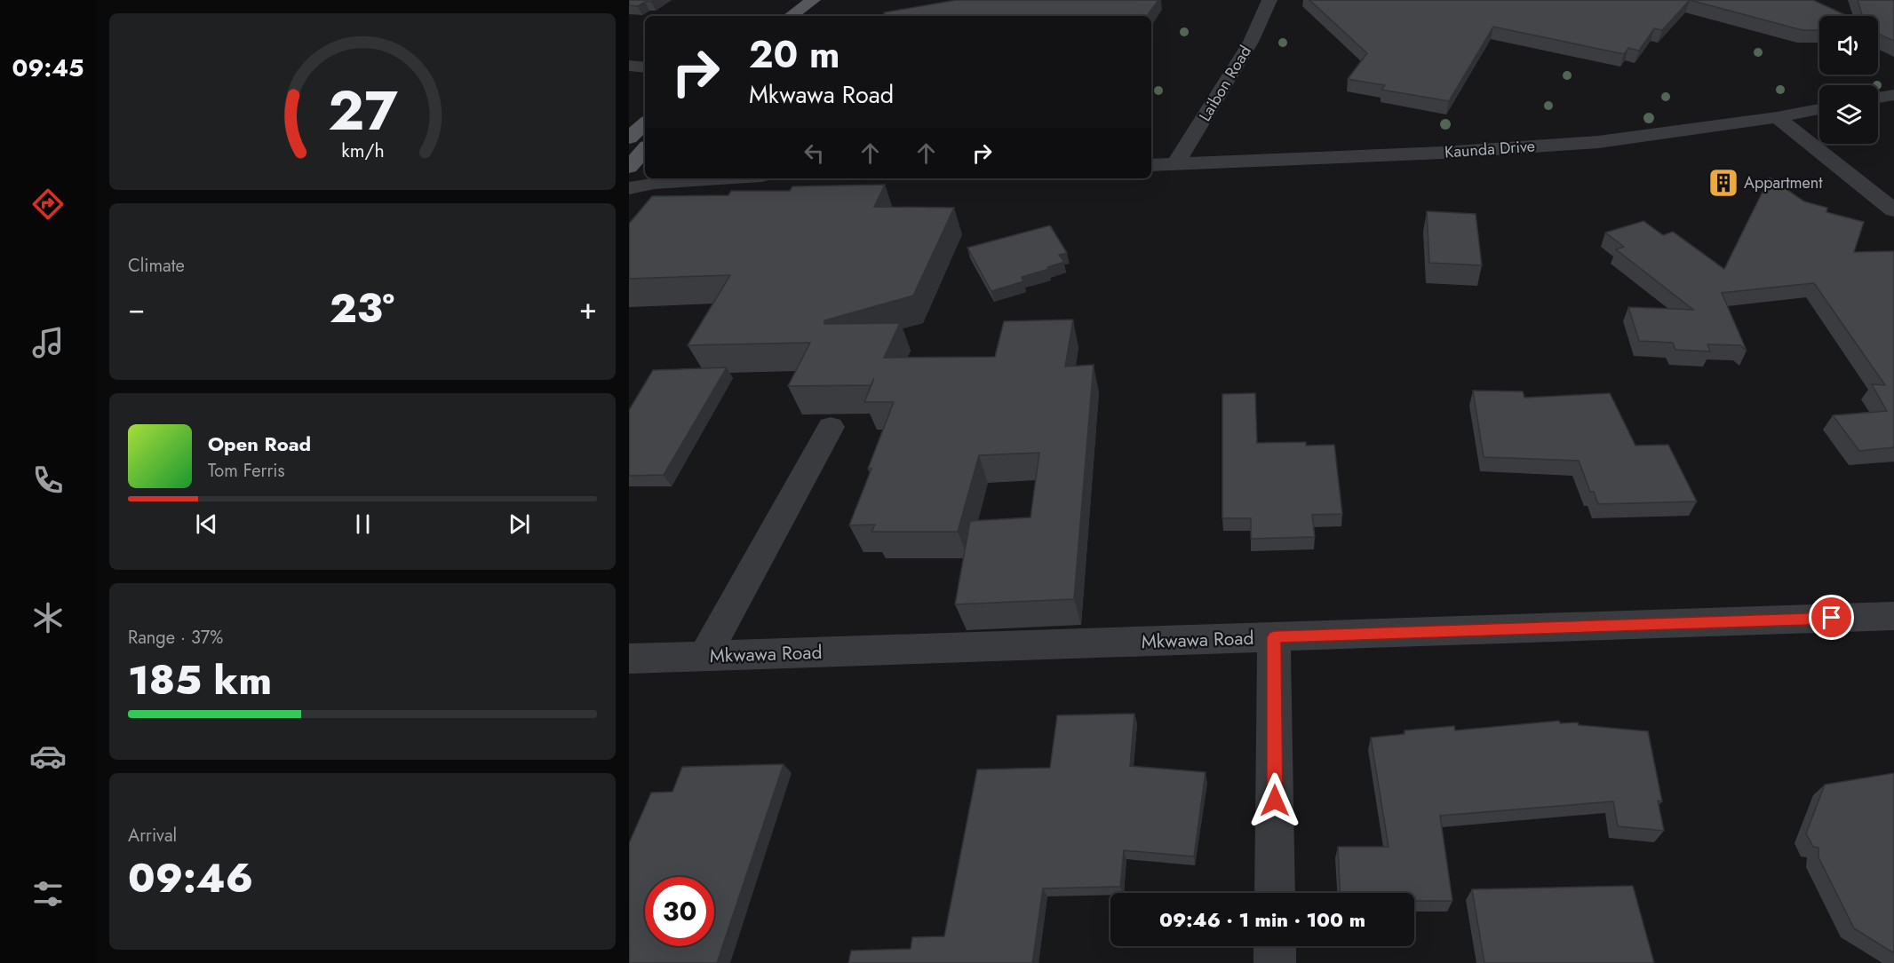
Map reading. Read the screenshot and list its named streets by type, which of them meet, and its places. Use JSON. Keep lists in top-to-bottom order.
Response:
{
  "streets": {
    "street": ["Laibon Road", "Kaunda Drive", "Mkwawa Road"]
  },
  "crossings": [
    ["Laibon Road", "Kaunda Drive"]
  ],
  "places": {
    "building": ["Appartment"]
  },
  "page": {
    "tabs": "09:45",
    "turn": ["20 m", "Mkwawa Road"],
    "tile": [
      "Climate",
      ["Range · 37%", "185 km"],
      ["Arrival", "09:46"]
    ],
    "heat": ["−", "23°", "+"],
    "song": ["Open Road", "Tom Ferris"],
    "limit": "30",
    "trip": "09:46 · 1 min · 100 m",
    "gauge": ["27", "km/h"]
  }
}
